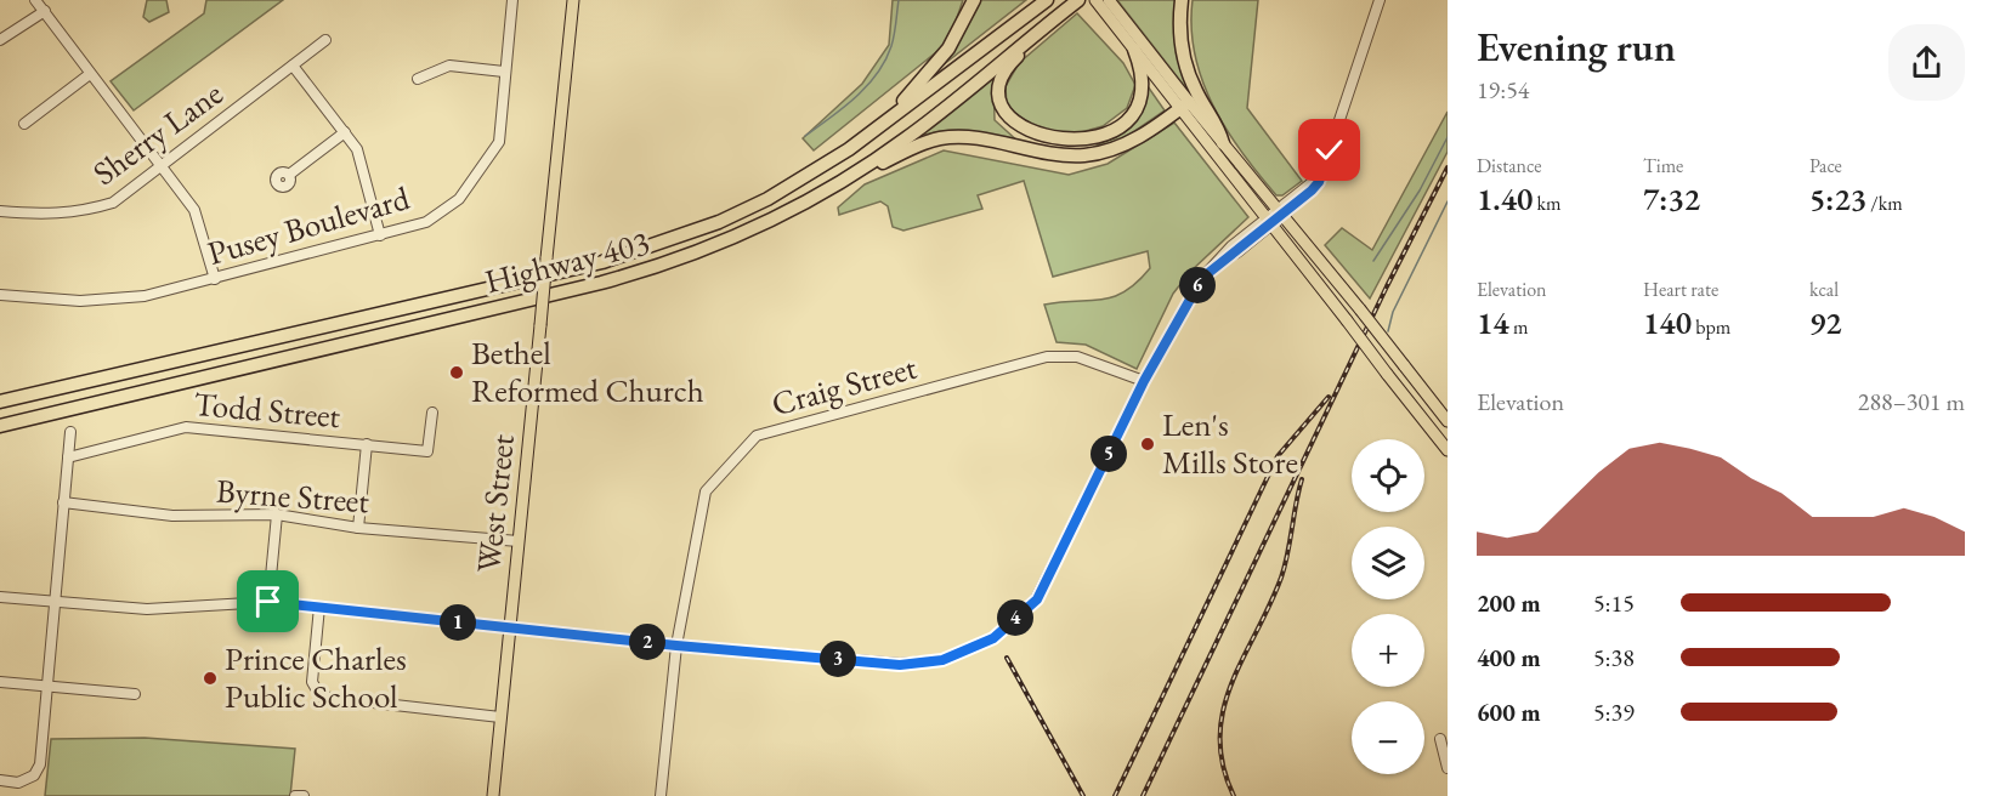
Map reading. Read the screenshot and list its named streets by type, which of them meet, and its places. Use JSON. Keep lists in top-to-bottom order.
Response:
{
  "streets": {
    "highway": ["Highway 403"],
    "main road": ["West Street"],
    "street": [
      "Sherry Lane",
      "Pusey Boulevard",
      "Craig Street",
      "Todd Street",
      "Byrne Street"
    ]
  },
  "crossings": [
    ["Byrne Street", "West Street"]
  ],
  "places": ["Bethel Reformed Church", "Len's Mills Store", "Prince Charles Public School"],
  "page": {
    "heading": ["Evening run", "19:54"],
    "stats": [
      ["Distance", "1.40 km"],
      ["Time", "7:32"],
      ["Pace", "5:23 /km"],
      ["Elevation", "14 m"],
      ["Heart rate", "140 bpm"],
      ["kcal", "92"]
    ],
    "pins": [
      "6",
      "5",
      "4",
      "1",
      "2",
      "3"
    ],
    "chart": ["Elevation", "288–301 m"],
    "map_buttons": ["+", "−"],
    "list": [
      {
        "name": "200 m",
        "note": "5:15"
      },
      {
        "name": "400 m",
        "note": "5:38"
      },
      {
        "name": "600 m",
        "note": "5:39"
      }
    ]
  }
}
